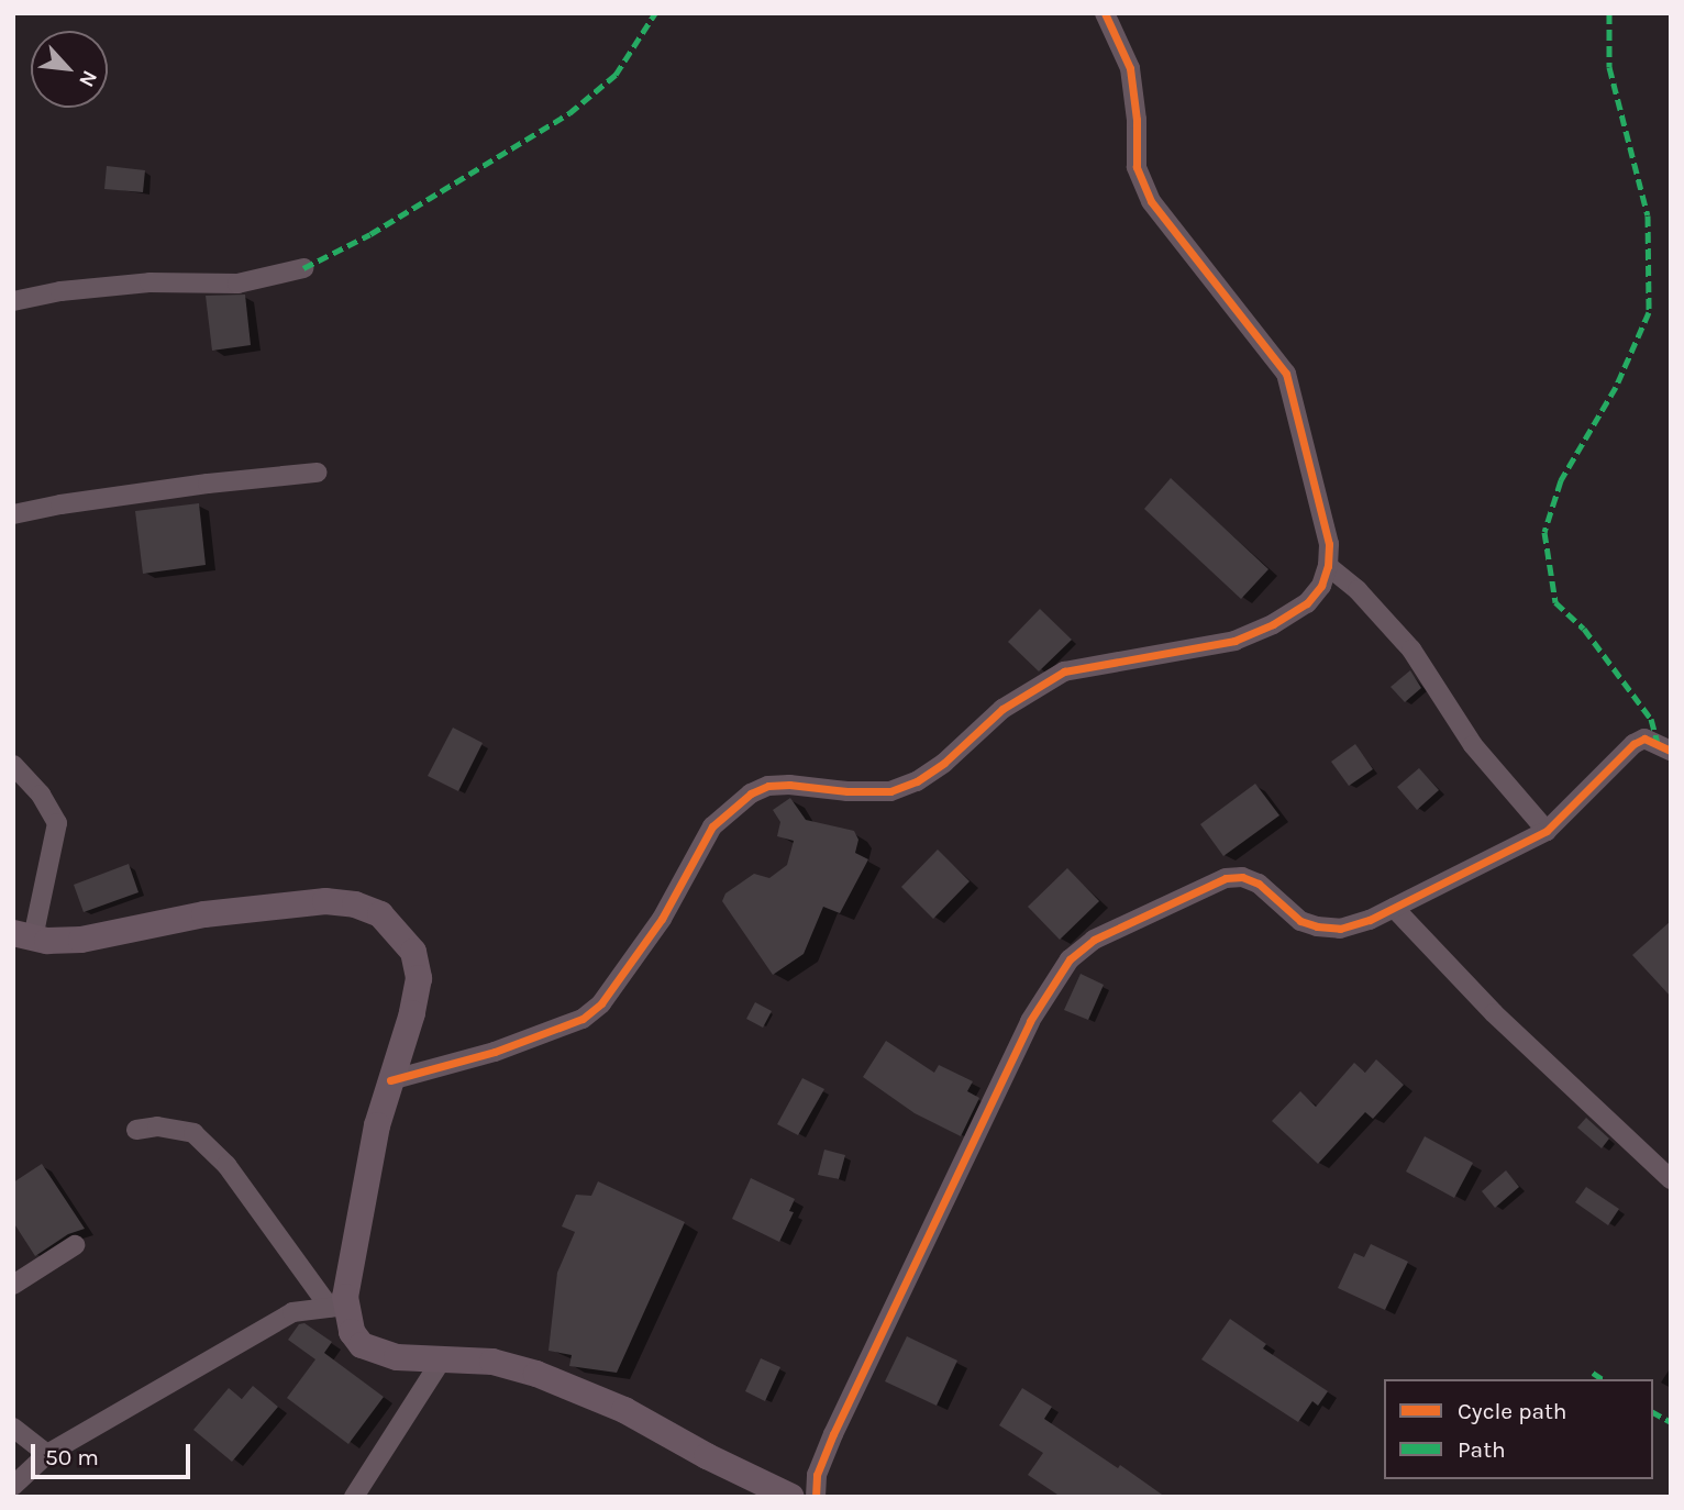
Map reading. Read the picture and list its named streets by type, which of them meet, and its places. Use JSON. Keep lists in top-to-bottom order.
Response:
{
  "legend": ["Cycle path", "Path"],
  "scale_bar": "50 m",
  "north": "bottom right"
}
